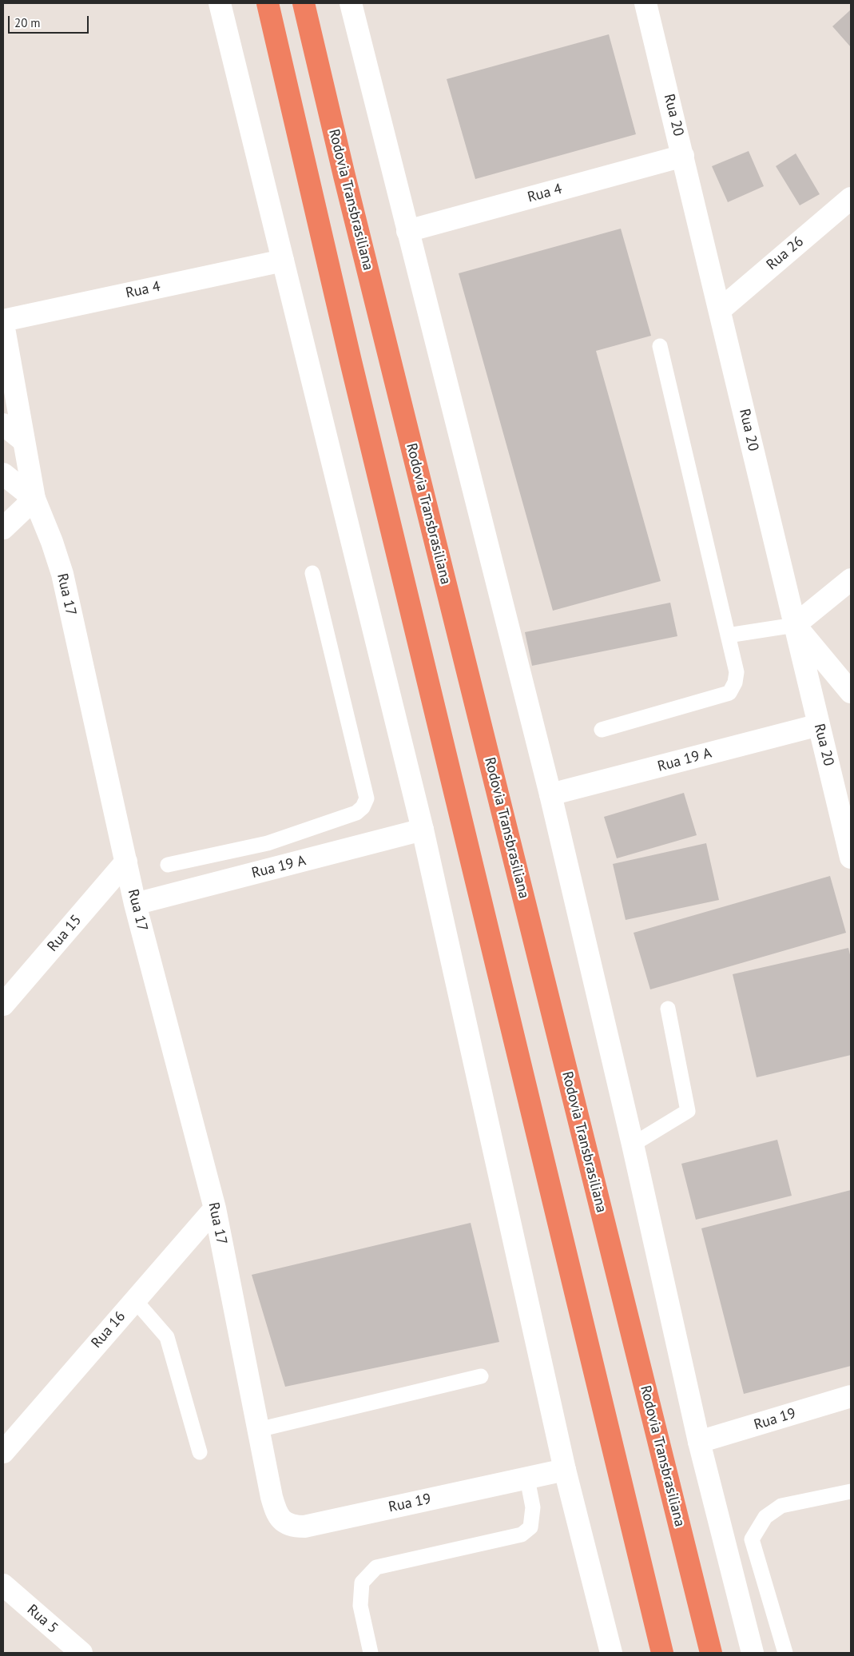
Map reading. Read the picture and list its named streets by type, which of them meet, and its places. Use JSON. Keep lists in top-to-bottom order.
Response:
{
  "streets": {
    "highway": ["Rodovia Transbrasiliana"],
    "street": [
      "Rua 20",
      "Rua 4",
      "Rua 26",
      "Rua 17",
      "Rua 19 A",
      "Rua 15",
      "Rua 16",
      "Rua 19",
      "Rua 5"
    ]
  },
  "crossings": [
    ["Rua 20", "Rua 4"],
    ["Rua 20", "Rua 26"],
    ["Rua 20", "Rua 19 A"],
    ["Rua 17", "Rua 19 A"],
    ["Rua 17", "Rua 15"],
    ["Rua 17", "Rua 16"],
    ["Rua 17", "Rua 19"]
  ],
  "scale_bar": "20 m"
}
